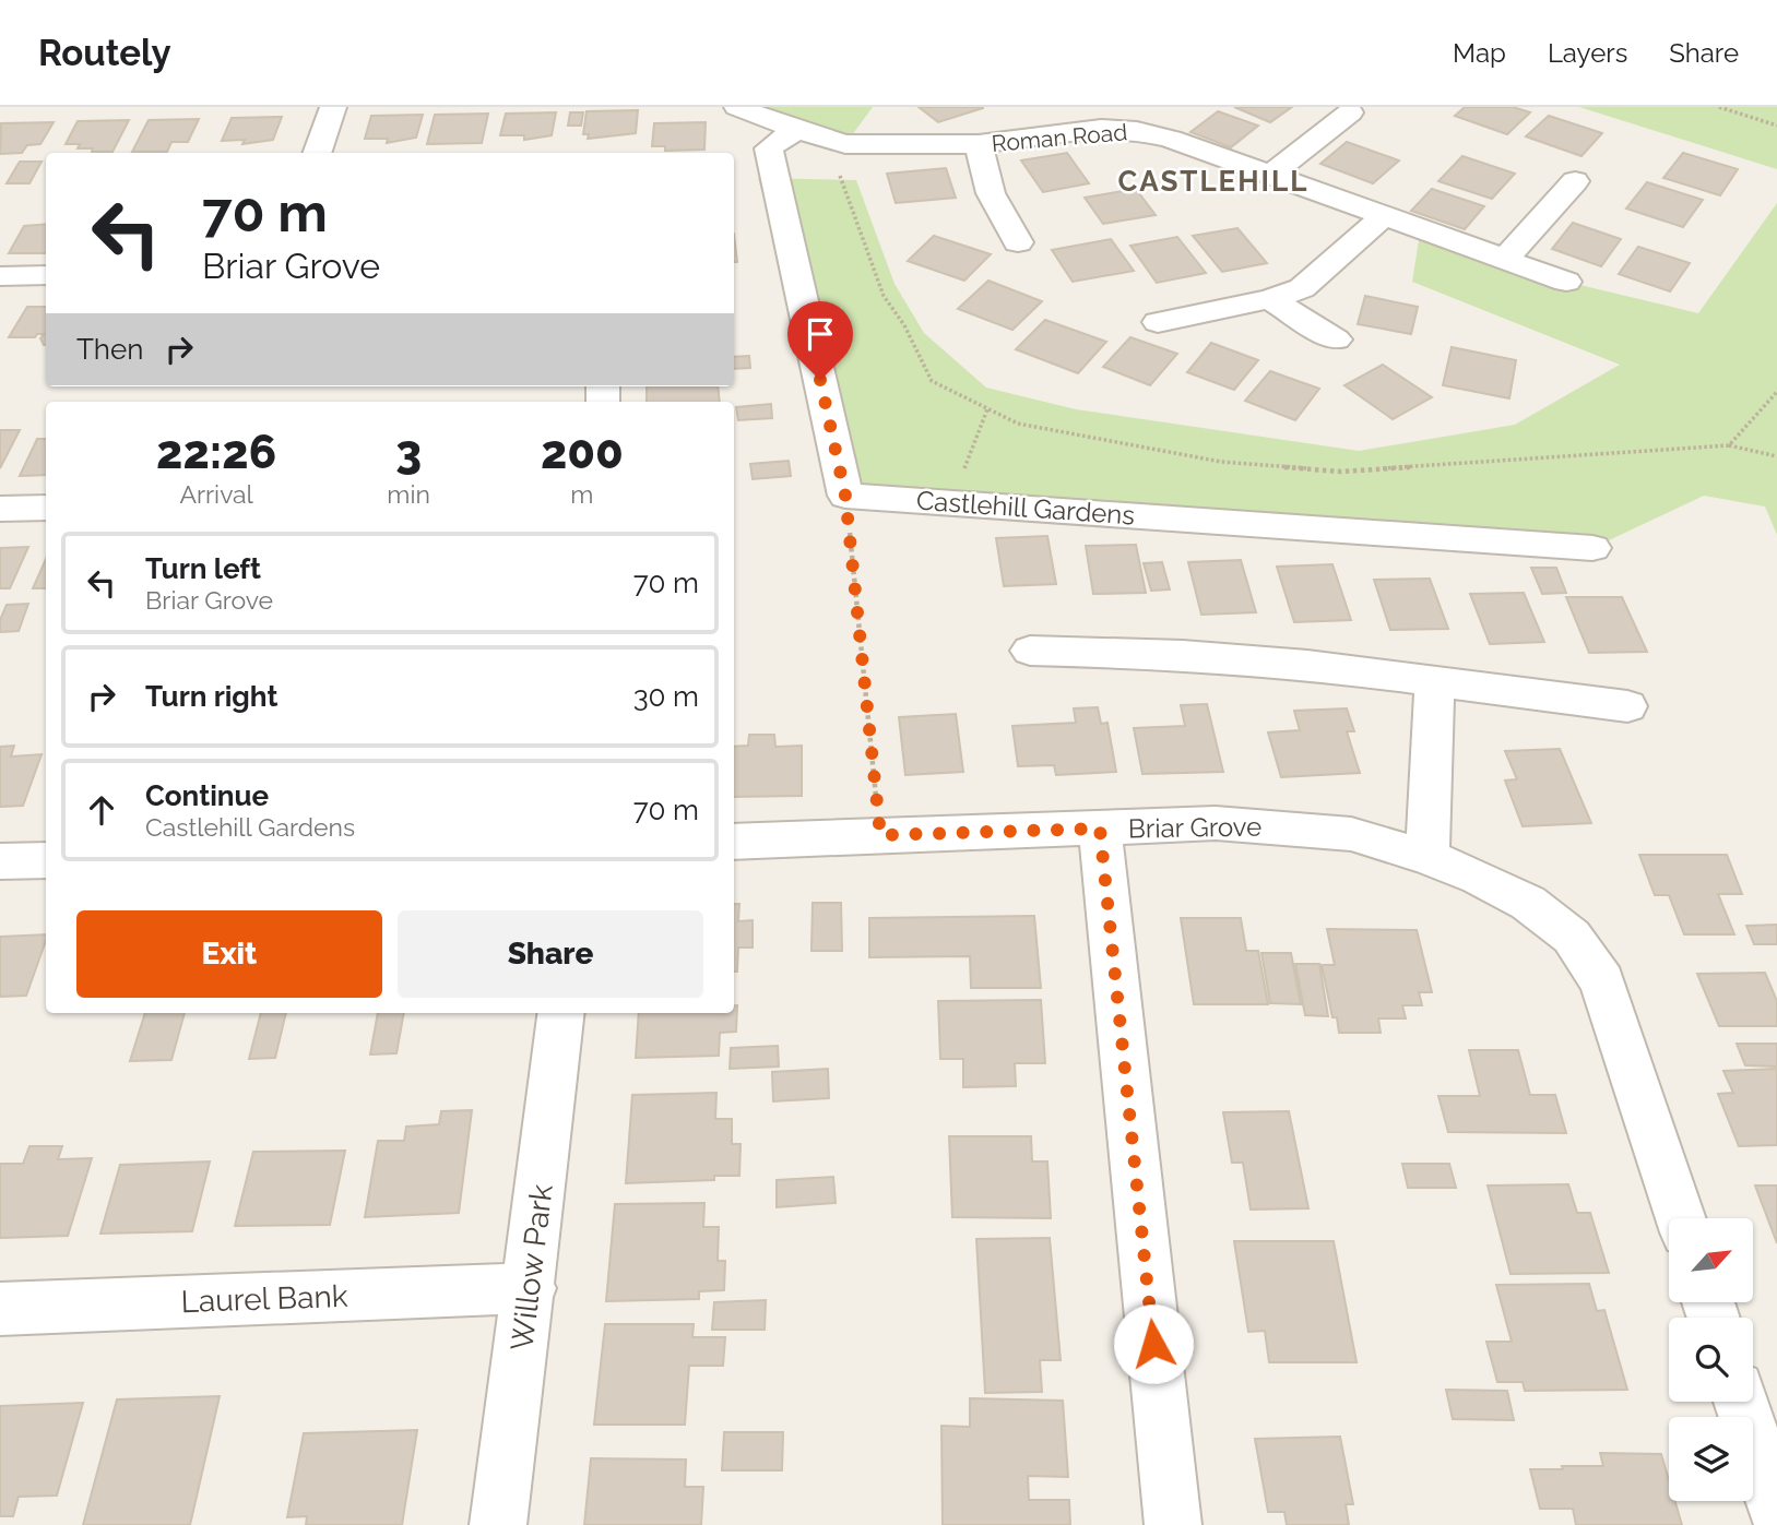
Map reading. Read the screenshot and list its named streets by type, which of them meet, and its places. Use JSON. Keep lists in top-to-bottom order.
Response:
{
  "streets": {
    "street": [
      "Roman Road",
      "Castlehill Gardens",
      "Briar Grove",
      "Willow Park",
      "Laurel Bank"
    ]
  },
  "crossings": [
    ["Willow Park", "Laurel Bank"]
  ],
  "districts": ["CASTLEHILL"],
  "north": "top right",
  "page": {
    "header": "Routely",
    "nav": ["Map", "Layers", "Share"],
    "turn": ["70 m", "Briar Grove"],
    "then": "Then",
    "eta": [
      "22:26",
      "Arrival",
      "3",
      "min",
      "200",
      "m"
    ],
    "list": [
      {
        "name": "Turn left",
        "note": "Briar Grove",
        "value": "70 m"
      },
      {
        "name": "Turn right",
        "value": "30 m"
      },
      {
        "name": "Continue",
        "note": "Castlehill Gardens",
        "value": "70 m"
      }
    ],
    "buttons": ["Exit", "Share"]
  }
}
